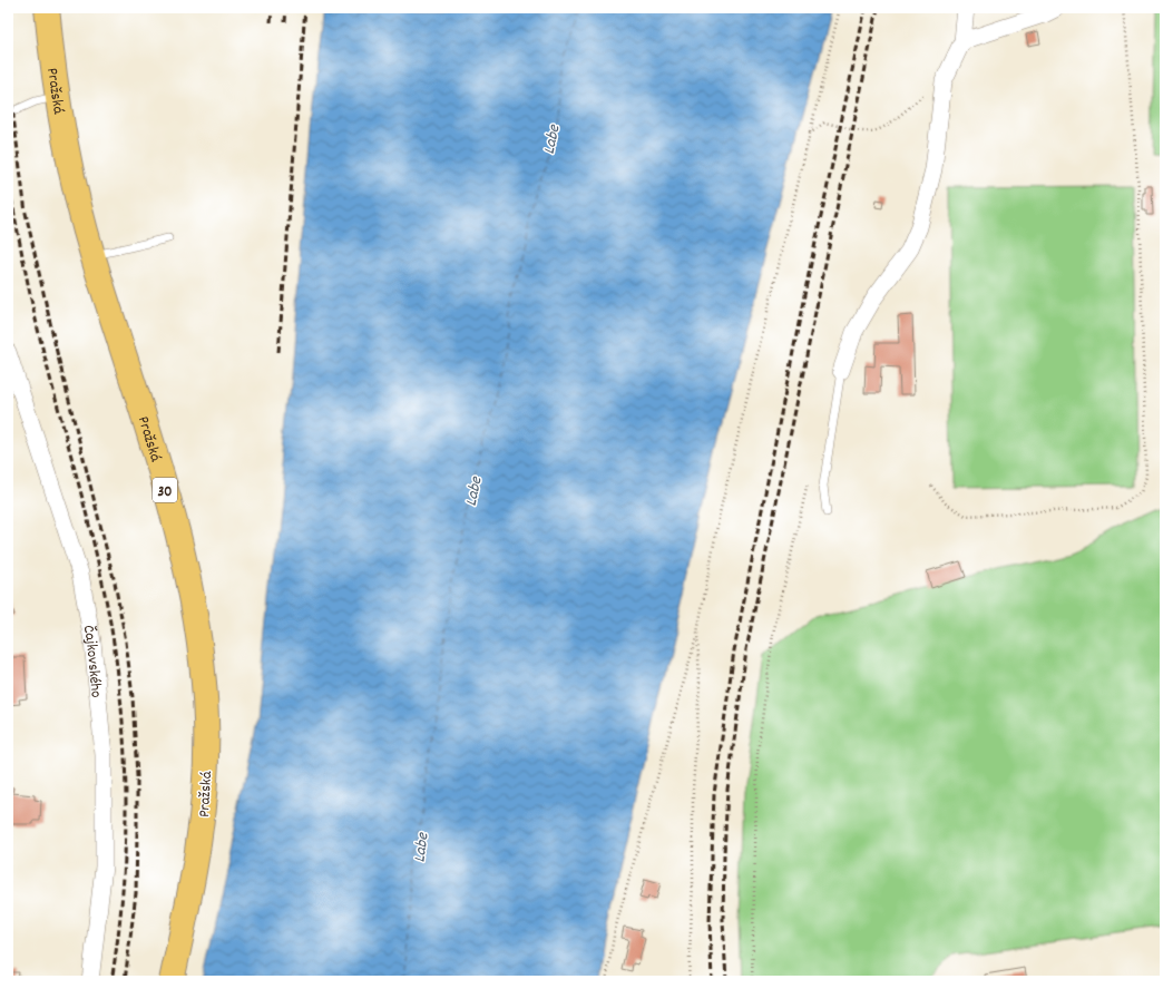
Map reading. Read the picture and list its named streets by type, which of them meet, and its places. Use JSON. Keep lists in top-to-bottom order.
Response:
{
  "streets": {
    "main road": ["Pražská", "30"],
    "street": ["Čajkovského"]
  },
  "water": ["Labe"]
}
